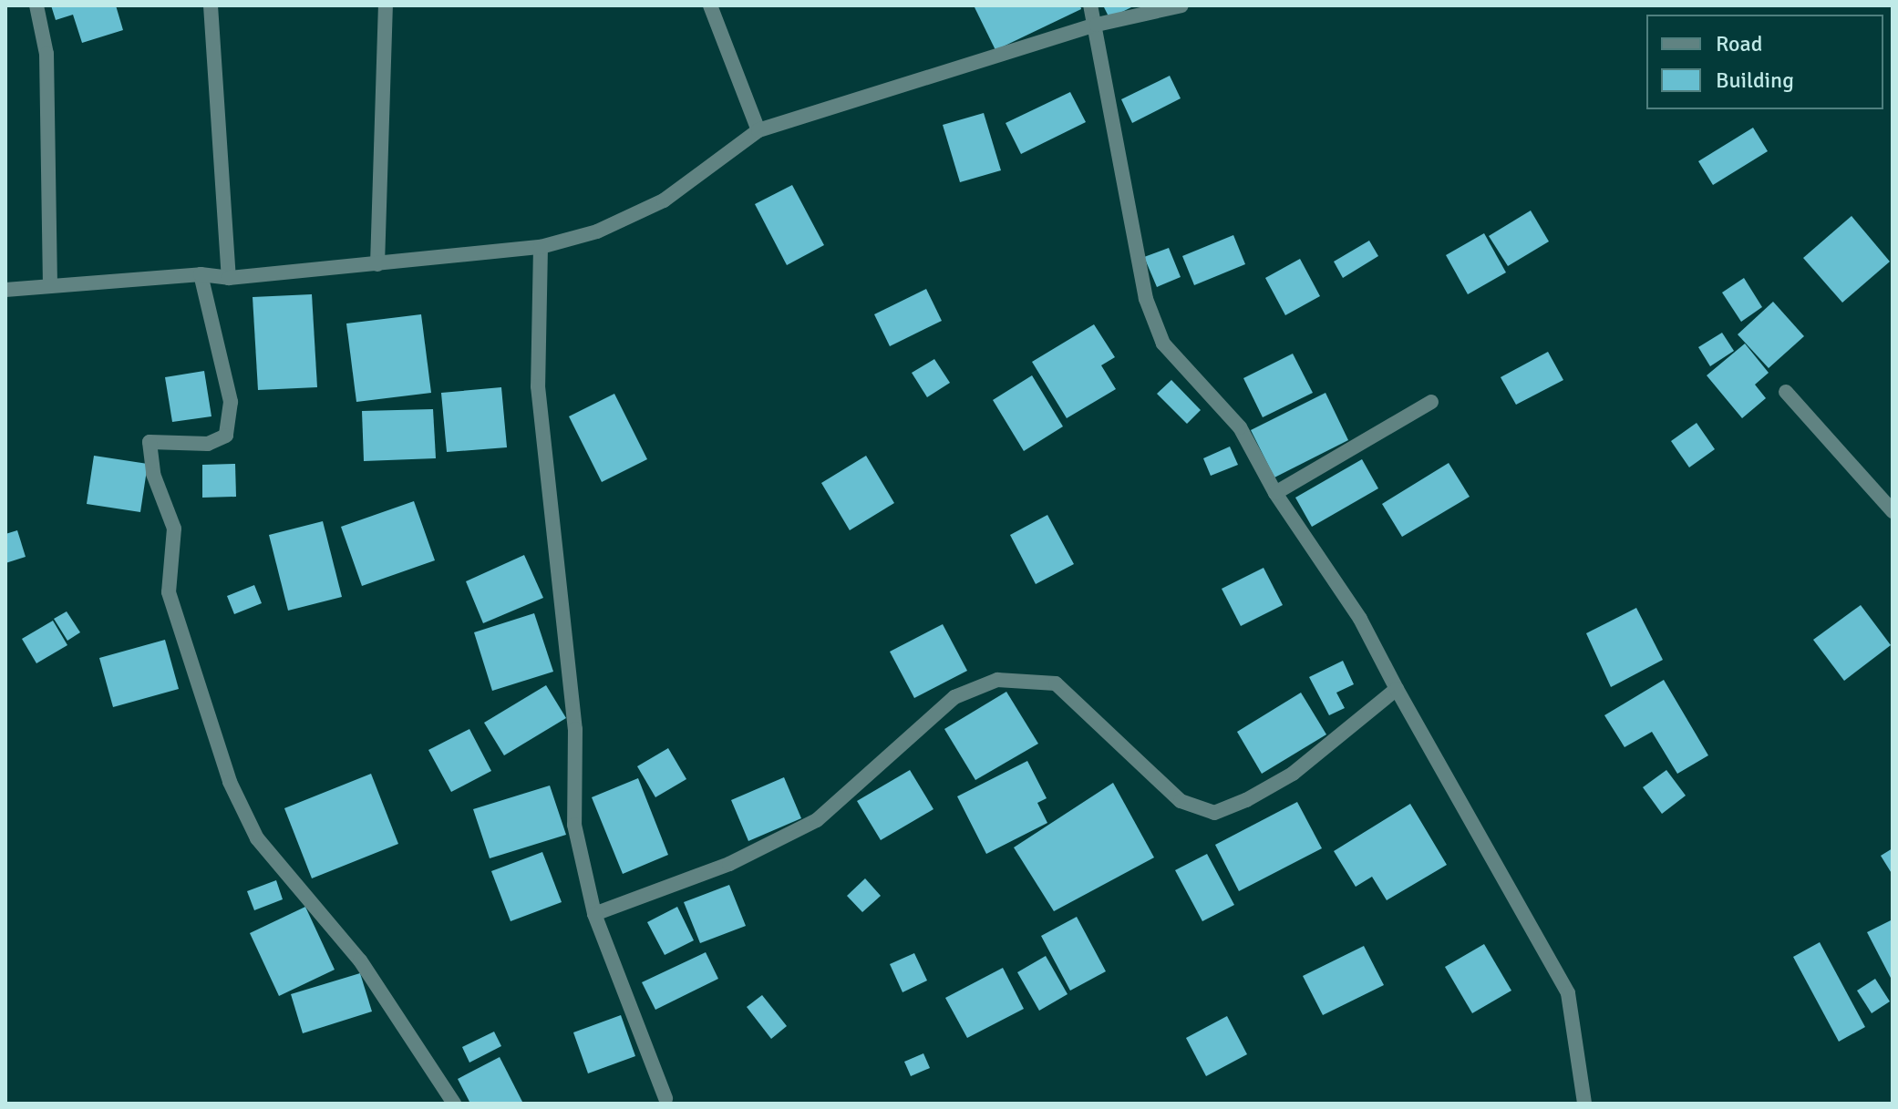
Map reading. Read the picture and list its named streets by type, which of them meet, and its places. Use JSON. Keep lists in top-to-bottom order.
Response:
{
  "legend": ["Road", "Building"]
}
